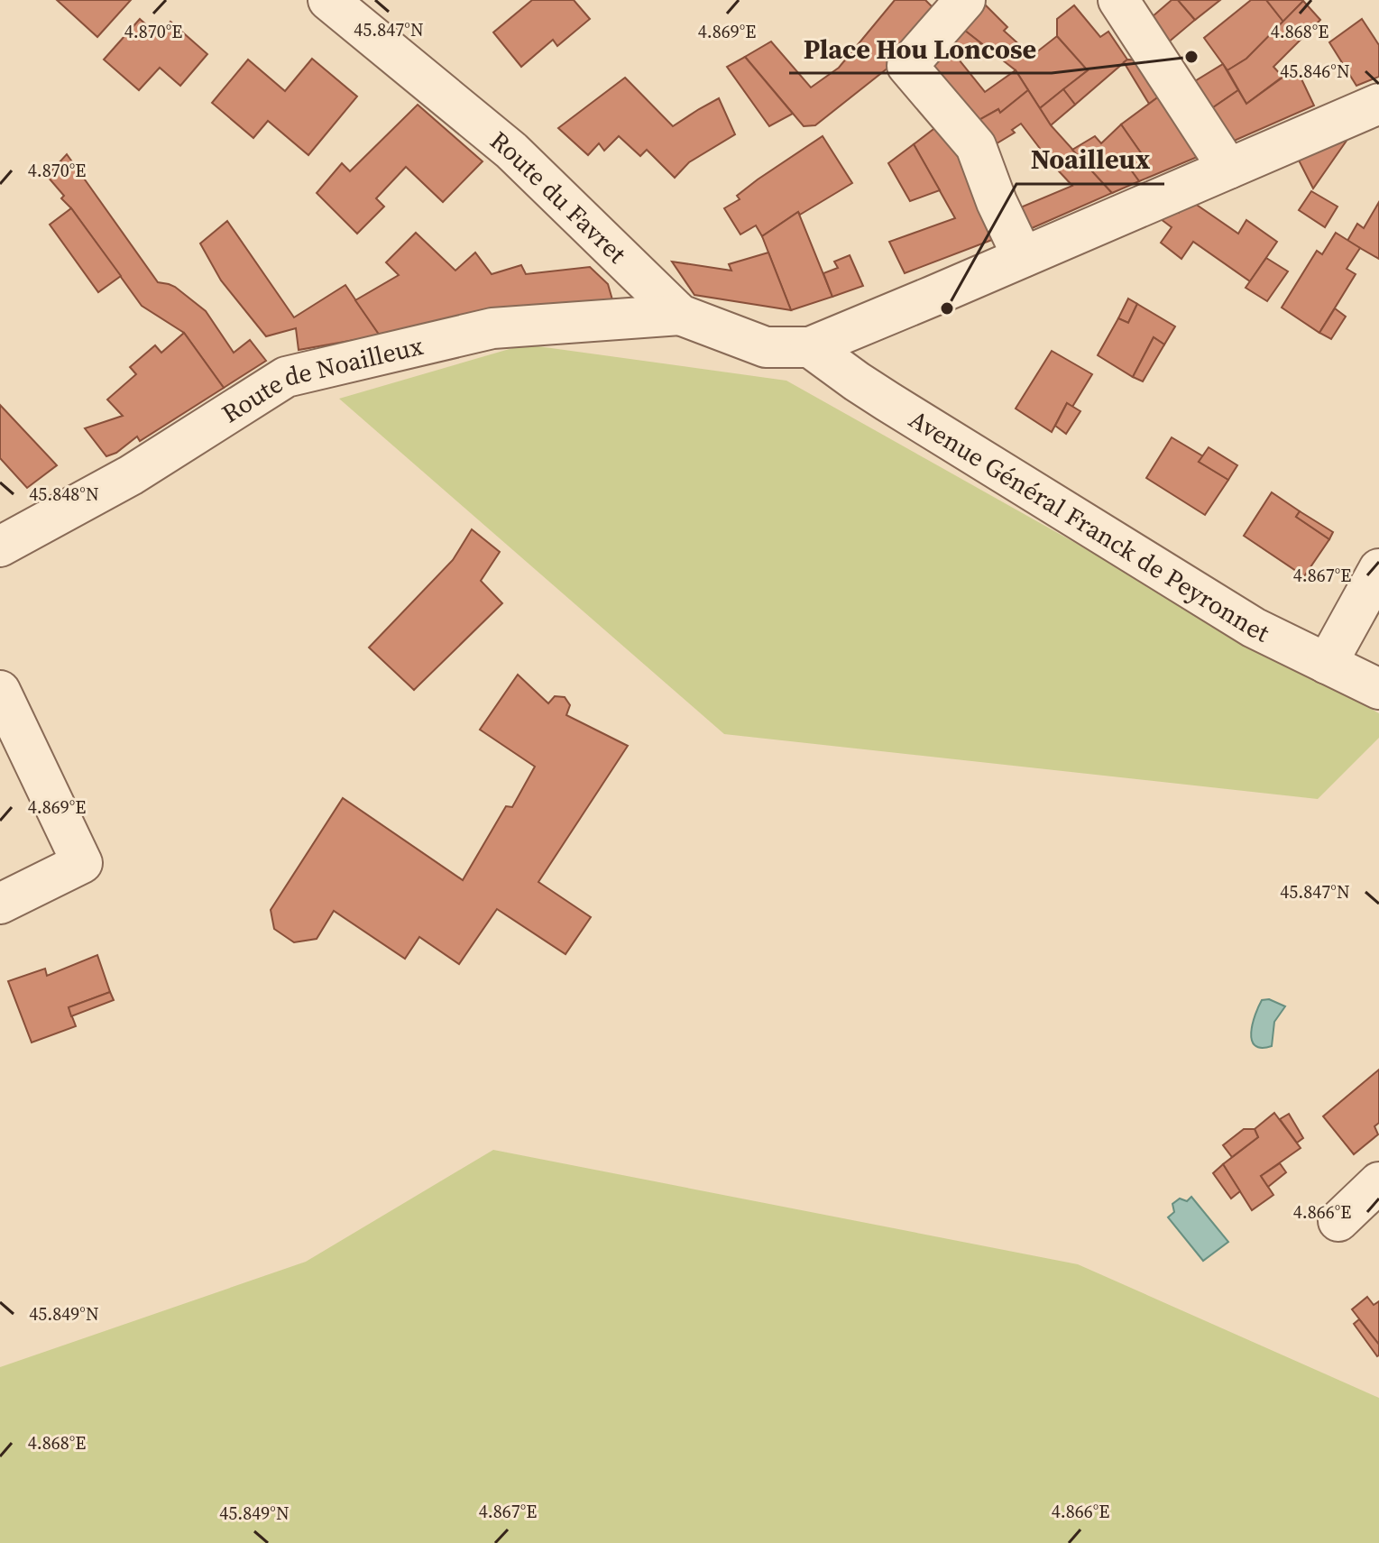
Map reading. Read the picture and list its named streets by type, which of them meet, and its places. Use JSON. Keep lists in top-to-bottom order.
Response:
{
  "streets": {
    "street": ["Route du Favret", "Route de Noailleux", "Avenue Général Franck de Peyronnet"]
  },
  "crossings": [
    ["Route du Favret", "Route de Noailleux"],
    ["Route du Favret", "Avenue Général Franck de Peyronnet"]
  ],
  "places": ["Place Hou Loncose", "Noailleux"],
  "coordinates": [
    "45.847°N",
    "4.870°E",
    "4.869°E",
    "4.868°E",
    "45.846°N",
    "45.848°N",
    "4.867°E",
    "4.866°E",
    "45.849°N"
  ]
}
